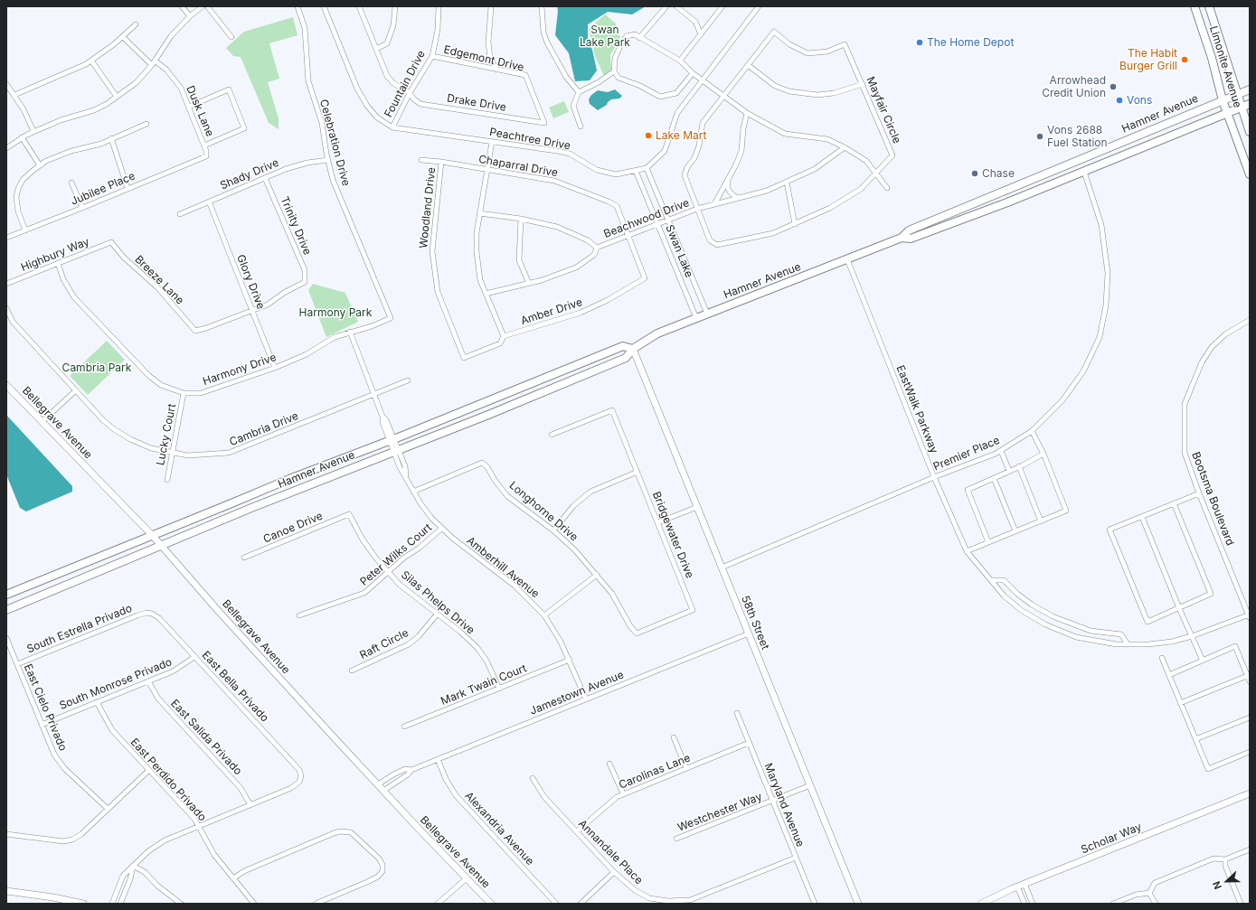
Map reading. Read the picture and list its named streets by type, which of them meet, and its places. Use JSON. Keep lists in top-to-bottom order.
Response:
{
  "streets": {
    "main road": ["Limonite Avenue", "Hamner Avenue"],
    "street": [
      "Edgemont Drive",
      "Fountain Drive",
      "Drake Drive",
      "Mayfair Circle",
      "Dusk Lane",
      "Peachtree Drive",
      "Celebration Drive",
      "Chaparral Drive",
      "Shady Drive",
      "Jubilee Place",
      "Woodland Drive",
      "Beachwood Drive",
      "Trinity Drive",
      "Swan Lake",
      "Highbury Way",
      "Breeze Lane",
      "Glory Drive",
      "Amber Drive",
      "Harmony Drive",
      "EastWalk Parkway",
      "Bellegrave Avenue",
      "Cambria Drive",
      "Lucky Court",
      "Premier Place",
      "Bootsma Boulevard",
      "Longhorne Drive",
      "Canoe Drive",
      "Bridgewater Drive",
      "Peter Wilks Court",
      "Amberhill Avenue",
      "Silas Phelps Drive",
      "58th Street",
      "South Estrella Privado",
      "Raft Circle",
      "South Monrose Privado",
      "Mark Twain Court",
      "East Bella Privado",
      "Jamestown Avenue",
      "East Cielo Privado",
      "East Salida Privado",
      "Carolinas Lane",
      "East Perdido Privado",
      "Maryland Avenue",
      "Westchester Way",
      "Alexandria Avenue",
      "Scholar Way",
      "Annandale Place"
    ]
  },
  "crossings": [
    ["Edgemont Drive", "Fountain Drive"],
    ["Edgemont Drive", "Drake Drive"],
    ["Limonite Avenue", "Hamner Avenue"],
    ["Fountain Drive", "Drake Drive"],
    ["Fountain Drive", "Peachtree Drive"],
    ["Dusk Lane", "Jubilee Place"],
    ["Hamner Avenue", "Swan Lake"],
    ["Hamner Avenue", "EastWalk Parkway"],
    ["Hamner Avenue", "Bellegrave Avenue"],
    ["Hamner Avenue", "Premier Place"],
    ["Hamner Avenue", "Amberhill Avenue"],
    ["Hamner Avenue", "58th Street"],
    ["Peachtree Drive", "Swan Lake"],
    ["Celebration Drive", "Shady Drive"],
    ["Celebration Drive", "Harmony Drive"],
    ["Chaparral Drive", "Woodland Drive"],
    ["Chaparral Drive", "Beachwood Drive"],
    ["Chaparral Drive", "Amber Drive"],
    ["Shady Drive", "Trinity Drive"],
    ["Shady Drive", "Glory Drive"],
    ["Woodland Drive", "Amber Drive"],
    ["Beachwood Drive", "Swan Lake"],
    ["Trinity Drive", "Breeze Lane"],
    ["Trinity Drive", "Glory Drive"],
    ["Highbury Way", "Breeze Lane"],
    ["Highbury Way", "Harmony Drive"],
    ["Breeze Lane", "Glory Drive"],
    ["Glory Drive", "Harmony Drive"],
    ["Harmony Drive", "Lucky Court"],
    ["Harmony Drive", "Amberhill Avenue"],
    ["EastWalk Parkway", "Premier Place"],
    ["EastWalk Parkway", "Bootsma Boulevard"],
    ["Bellegrave Avenue", "Jamestown Avenue"],
    ["Cambria Drive", "Lucky Court"],
    ["Cambria Drive", "Amberhill Avenue"],
    ["Premier Place", "58th Street"],
    ["Longhorne Drive", "Bridgewater Drive"],
    ["Longhorne Drive", "Amberhill Avenue"],
    ["Canoe Drive", "Silas Phelps Drive"],
    ["Peter Wilks Court", "Amberhill Avenue"],
    ["Peter Wilks Court", "Silas Phelps Drive"],
    ["Amberhill Avenue", "Mark Twain Court"],
    ["Amberhill Avenue", "Jamestown Avenue"],
    ["Silas Phelps Drive", "Raft Circle"],
    ["Silas Phelps Drive", "Mark Twain Court"],
    ["58th Street", "Jamestown Avenue"],
    ["58th Street", "Westchester Way"],
    ["South Estrella Privado", "East Bella Privado"],
    ["South Estrella Privado", "East Cielo Privado"],
    ["South Monrose Privado", "East Bella Privado"],
    ["South Monrose Privado", "East Cielo Privado"],
    ["South Monrose Privado", "East Salida Privado"],
    ["South Monrose Privado", "East Perdido Privado"],
    ["East Bella Privado", "East Salida Privado"],
    ["Jamestown Avenue", "Alexandria Avenue"],
    ["Carolinas Lane", "Maryland Avenue"],
    ["Carolinas Lane", "Annandale Place"],
    ["Maryland Avenue", "Westchester Way"],
    ["Maryland Avenue", "Annandale Place"]
  ],
  "parks": ["Swan Lake Park", "Harmony Park", "Cambria Park"],
  "places": [
    "The Home Depot",
    "The Habit Burger Grill",
    "Arrowhead Credit Union",
    "Vons",
    "Lake Mart",
    "Vons 2688 Fuel Station",
    "Chase"
  ],
  "north": "left"
}
